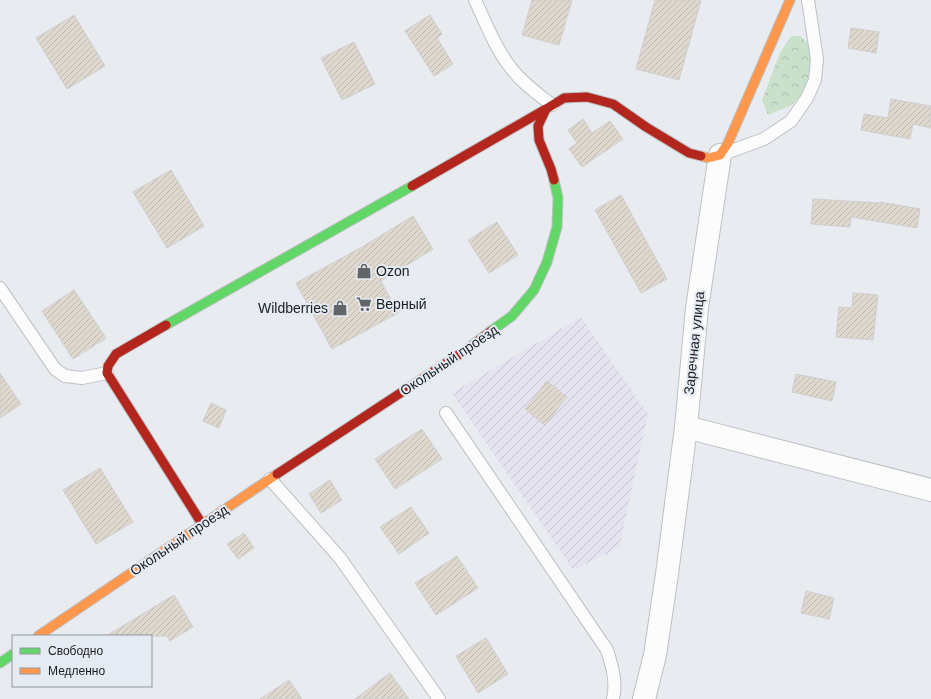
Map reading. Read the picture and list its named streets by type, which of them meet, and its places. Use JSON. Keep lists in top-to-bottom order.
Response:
{
  "streets": {
    "street": ["Заречная улица", "Окольный проезд"]
  },
  "places": {
    "shop": ["Ozon", "Wildberries"],
    "supermarket": ["Верный"]
  },
  "legend": ["Свободно", "Медленно"]
}
